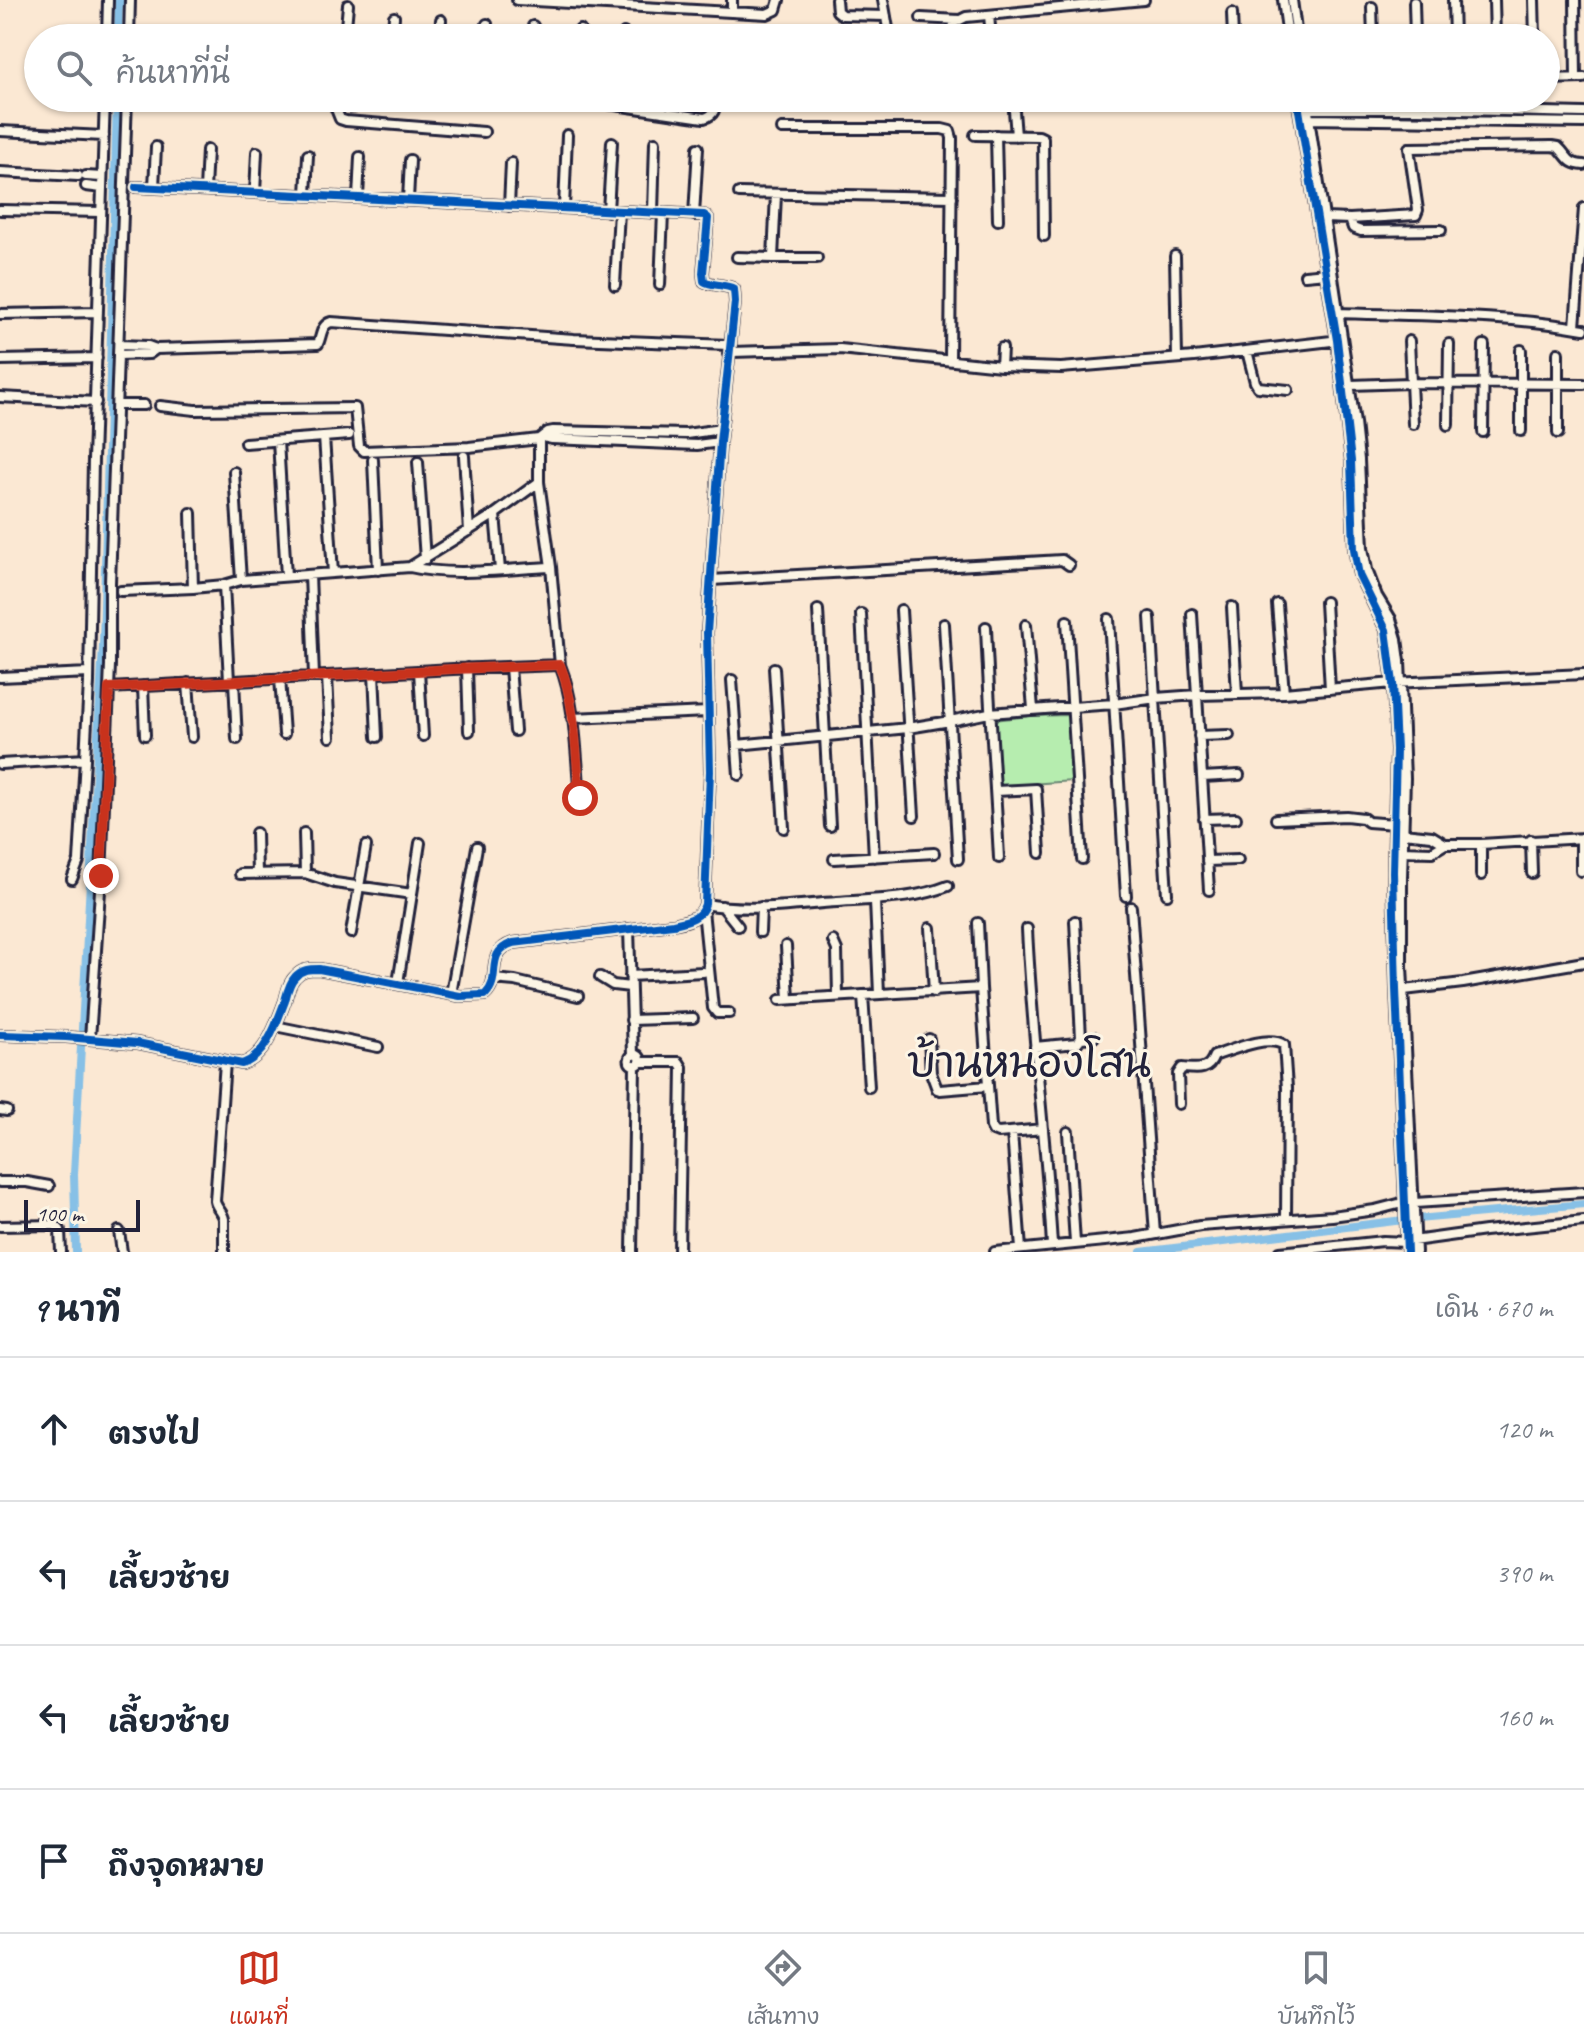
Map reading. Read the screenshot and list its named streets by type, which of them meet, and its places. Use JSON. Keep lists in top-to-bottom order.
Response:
{
  "districts": ["บ้านหนองโสน"],
  "scale_bar": "100 m",
  "page": {
    "search": "ค้นหาที่นี่",
    "scale": "100 m",
    "heading": ["9 นาที", "เดิน · 670 m"],
    "list": [
      ["ตรงไป", "120 m"],
      ["เลี้ยวซ้าย", "390 m"],
      ["เลี้ยวซ้าย", "160 m"],
      "ถึงจุดหมาย"
    ],
    "nav": ["แผนที่", "เส้นทาง", "บันทึกไว้"]
  }
}
